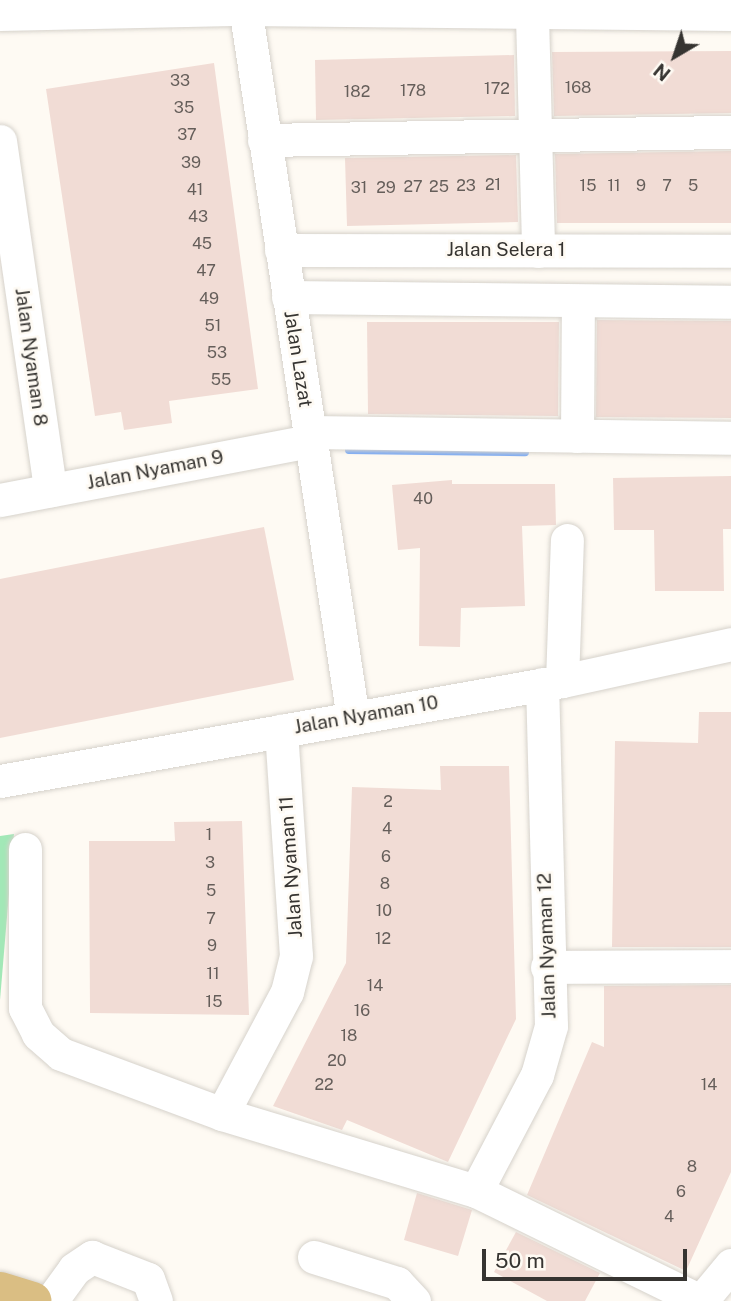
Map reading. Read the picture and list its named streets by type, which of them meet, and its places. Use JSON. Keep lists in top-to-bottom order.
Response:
{
  "streets": {
    "street": [
      "Jalan Selera 1",
      "Jalan Nyaman 8",
      "Jalan Lazat",
      "Jalan Nyaman 9",
      "Jalan Nyaman 10",
      "Jalan Nyaman 11",
      "Jalan Nyaman 12"
    ]
  },
  "crossings": [
    ["Jalan Selera 1", "Jalan Lazat"],
    ["Jalan Nyaman 8", "Jalan Nyaman 9"],
    ["Jalan Lazat", "Jalan Nyaman 9"],
    ["Jalan Lazat", "Jalan Nyaman 10"],
    ["Jalan Nyaman 10", "Jalan Nyaman 11"],
    ["Jalan Nyaman 10", "Jalan Nyaman 12"]
  ],
  "house_numbers": [
    "33",
    "168",
    "172",
    "178",
    "182",
    "35",
    "37",
    "39",
    "21",
    "23",
    "15",
    "11",
    "9",
    "7",
    "5",
    "27",
    "25",
    "31",
    "29",
    "41",
    "43",
    "45",
    "47",
    "49",
    "51",
    "53",
    "55",
    "40",
    "2",
    "4",
    "1",
    "6",
    "3",
    "8",
    "5",
    "10",
    "7",
    "12",
    "9",
    "11",
    "14",
    "15",
    "16",
    "18",
    "20",
    "22",
    "14",
    "8",
    "6",
    "4"
  ],
  "scale_bar": "50 m",
  "north": "bottom left"
}
